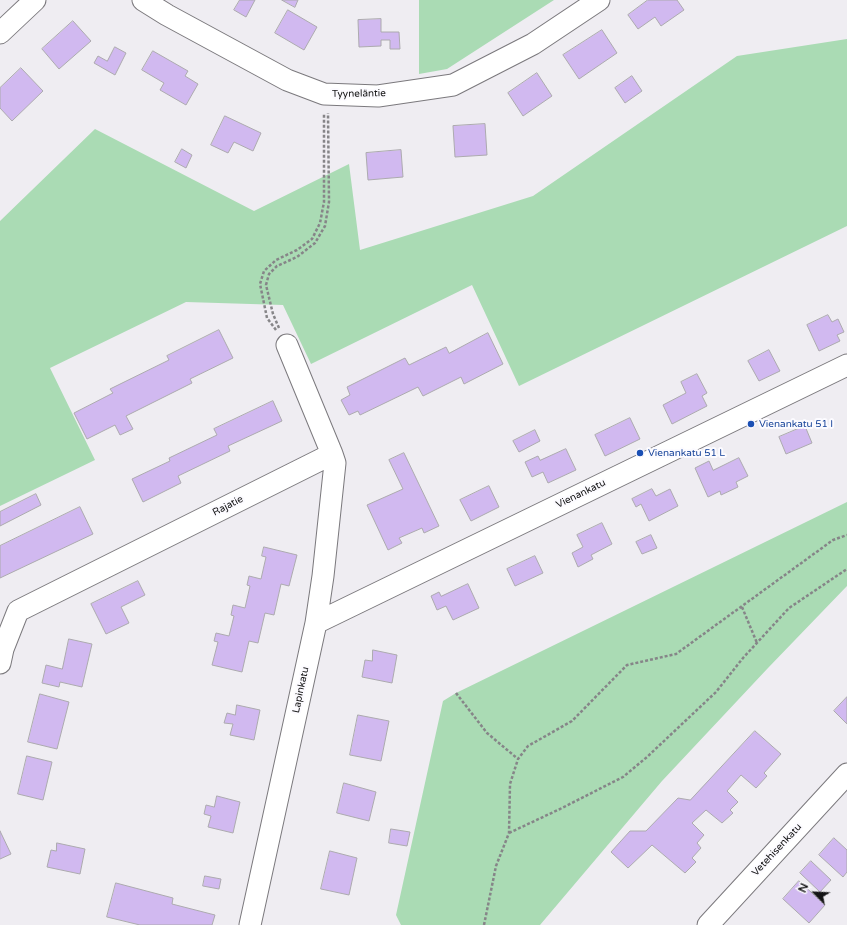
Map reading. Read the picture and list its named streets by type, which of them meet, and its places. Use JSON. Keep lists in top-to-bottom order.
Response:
{
  "streets": {
    "street": [
      "Tyyneläntie",
      "Vienankatu",
      "Rajatie",
      "Lapinkatu",
      "Vetehisenkatu"
    ]
  },
  "crossings": [
    ["Vienankatu", "Lapinkatu"],
    ["Rajatie", "Lapinkatu"]
  ],
  "places": ["Vienankatu 51 I", "Vienankatu 51 L"],
  "north": "top left"
}
